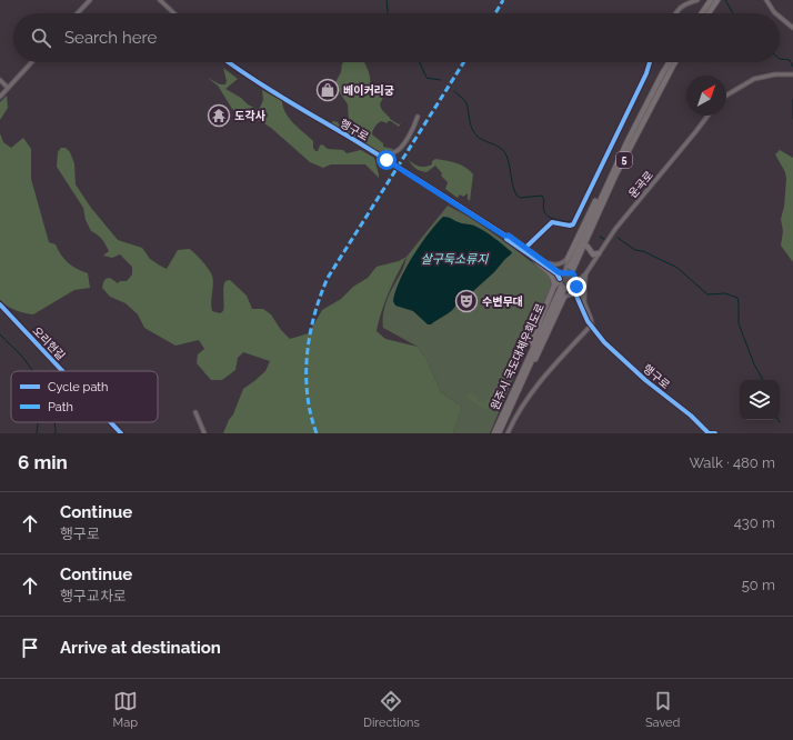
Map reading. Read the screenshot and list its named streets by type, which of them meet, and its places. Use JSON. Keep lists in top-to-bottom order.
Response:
{
  "streets": {
    "highway": ["5", "원주시 국도대체우회도로"],
    "street": ["행구로", "운곡로", "오리현길"]
  },
  "crossings": [
    ["행구로", "5"],
    ["행구로", "원주시 국도대체우회도로"]
  ],
  "water": ["살구둑소류지"],
  "places": {
    "shop": ["베이커리궁"],
    "temple": ["도각사"],
    "theatre": ["수변무대"]
  },
  "legend": ["Cycle path", "Path"],
  "north": "top right",
  "page": {
    "search": "Search here",
    "heading": ["6 min", "Walk · 480 m"],
    "list": [
      ["Continue", "행구로", "430 m"],
      ["Continue", "행구교차로", "50 m"],
      "Arrive at destination"
    ],
    "nav": ["Map", "Directions", "Saved"]
  }
}
